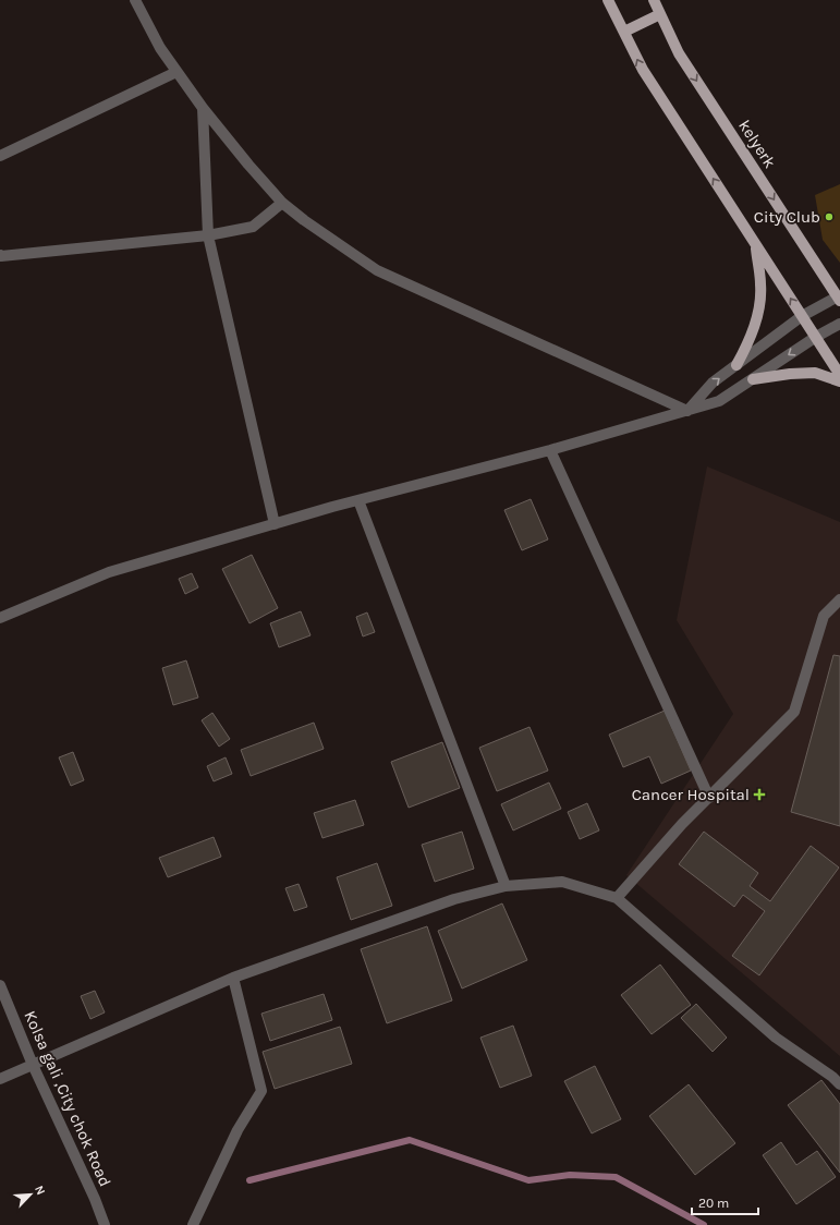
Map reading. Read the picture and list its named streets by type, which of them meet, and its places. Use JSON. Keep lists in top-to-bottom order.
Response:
{
  "streets": {
    "main road": ["kelyerk"],
    "street": ["Kolsa gali ,City chok Road"]
  },
  "places": {
    "other": ["City Club"],
    "health": ["Cancer Hospital"]
  },
  "scale_bar": "20 m",
  "north": "top right"
}
